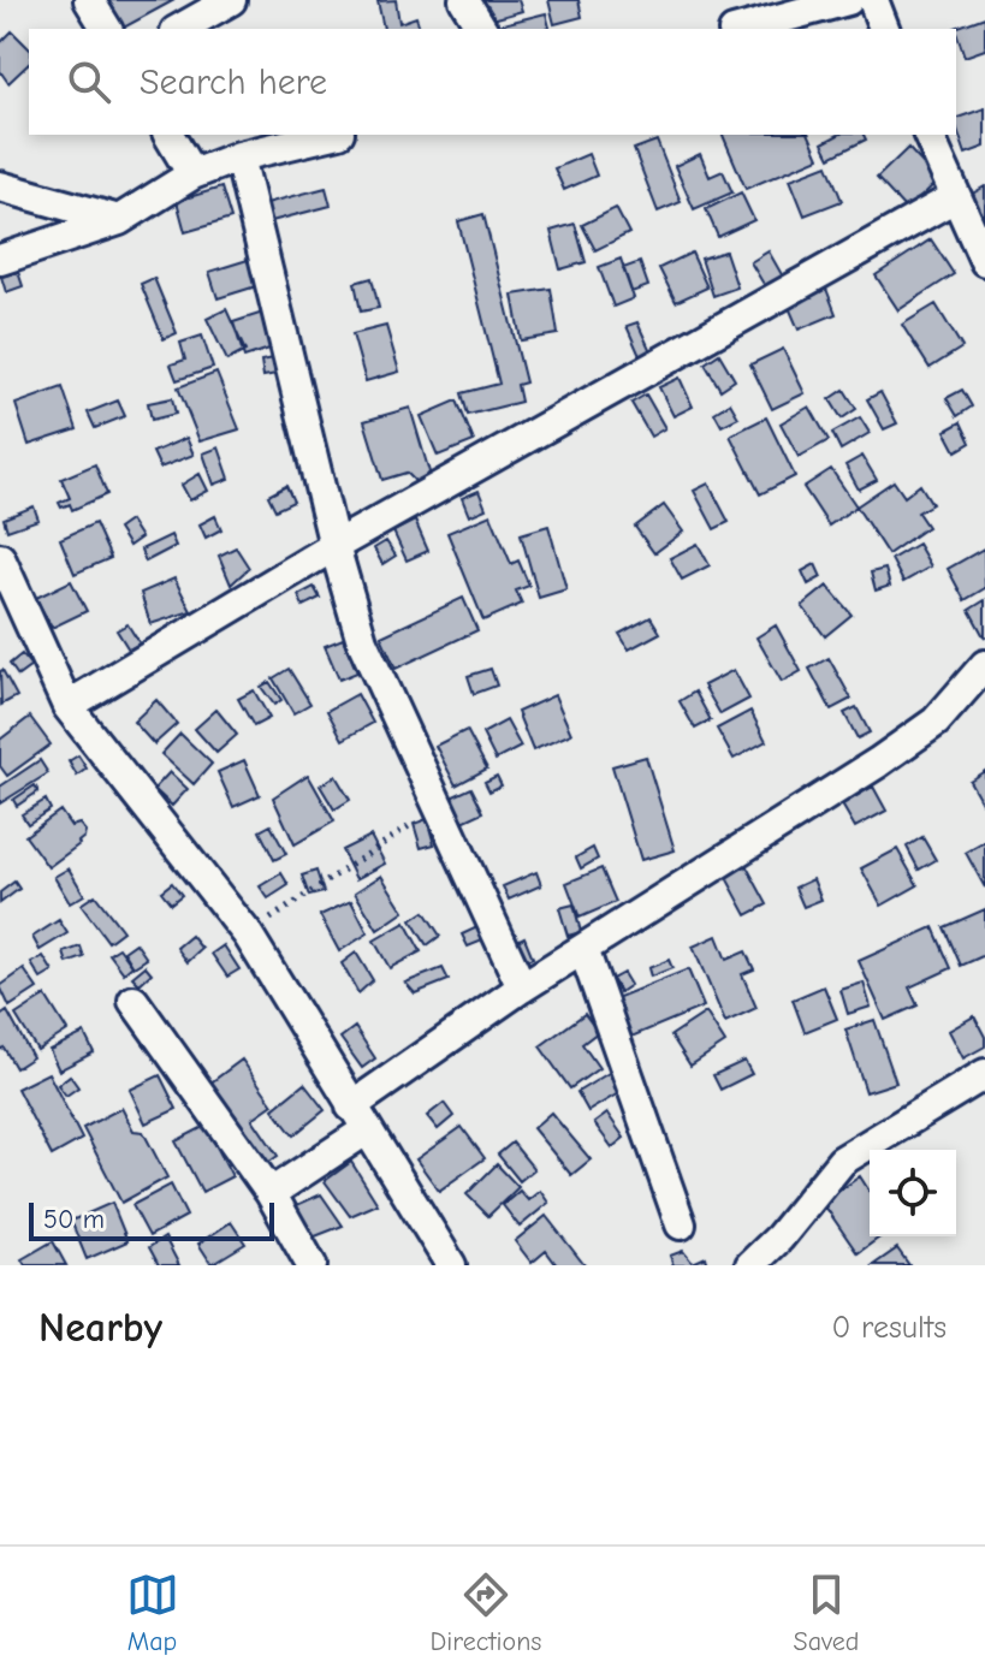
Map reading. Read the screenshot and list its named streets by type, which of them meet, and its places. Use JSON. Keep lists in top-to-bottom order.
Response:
{
  "scale_bar": "50 m",
  "page": {
    "search": "Search here",
    "scale": "50 m",
    "heading": ["Nearby", "0 results"],
    "nav": ["Map", "Directions", "Saved"]
  }
}
